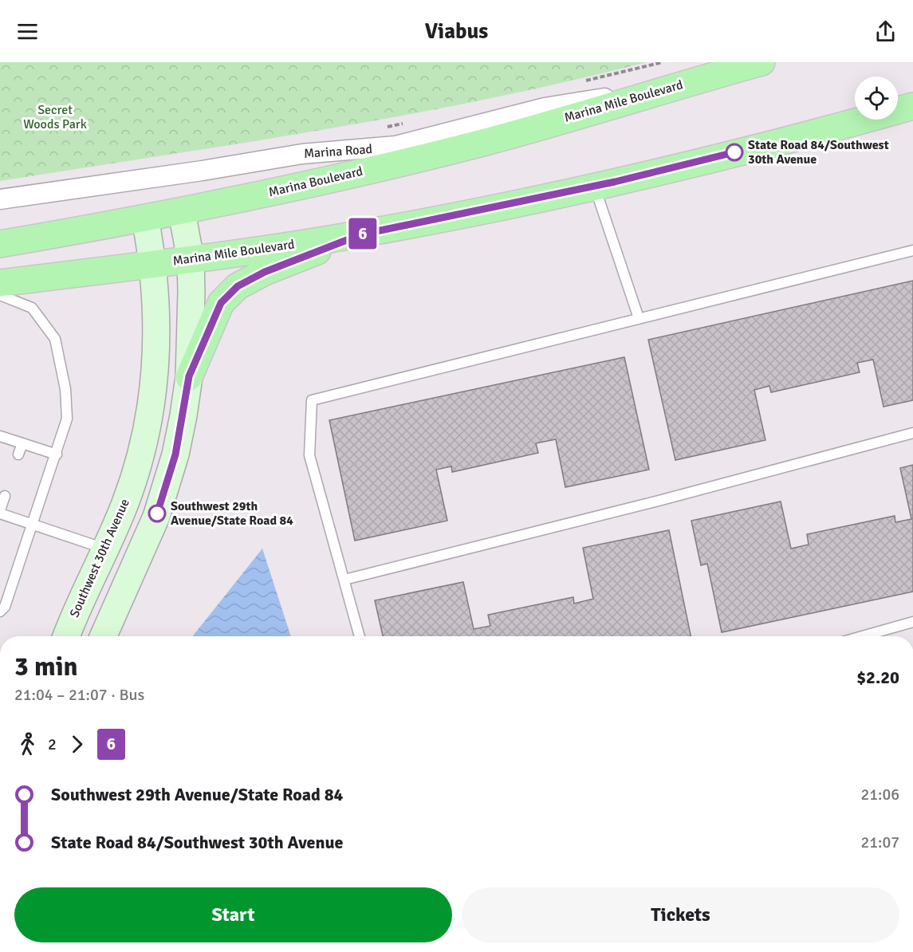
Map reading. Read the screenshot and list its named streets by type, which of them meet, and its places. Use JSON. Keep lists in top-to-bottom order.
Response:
{
  "streets": {
    "main road": ["Marina Mile Boulevard", "Marina Boulevard", "Southwest 30th Avenue"],
    "street": ["Marina Road"]
  },
  "crossings": [
    ["Marina Mile Boulevard", "Marina Road"],
    ["Marina Mile Boulevard", "Marina Boulevard"],
    ["Marina Mile Boulevard", "Southwest 30th Avenue"],
    ["Marina Boulevard", "Southwest 30th Avenue"]
  ],
  "parks": ["Secret Woods Park"],
  "places": ["State Road 84/Southwest 30th Avenue", "Southwest 29th Avenue/State Road 84"],
  "lines": ["bus line 6"],
  "page": {
    "header": "Viabus",
    "on_map": "6",
    "heading": ["3 min", "21:04 – 21:07 · Bus", "$2.20"],
    "legs": ["2", "6"],
    "list": [
      {
        "name": "Southwest 29th Avenue/State Road 84",
        "value": "21:06"
      },
      {
        "name": "State Road 84/Southwest 30th Avenue",
        "value": "21:07"
      }
    ],
    "buttons": ["Start", "Tickets"]
  }
}
